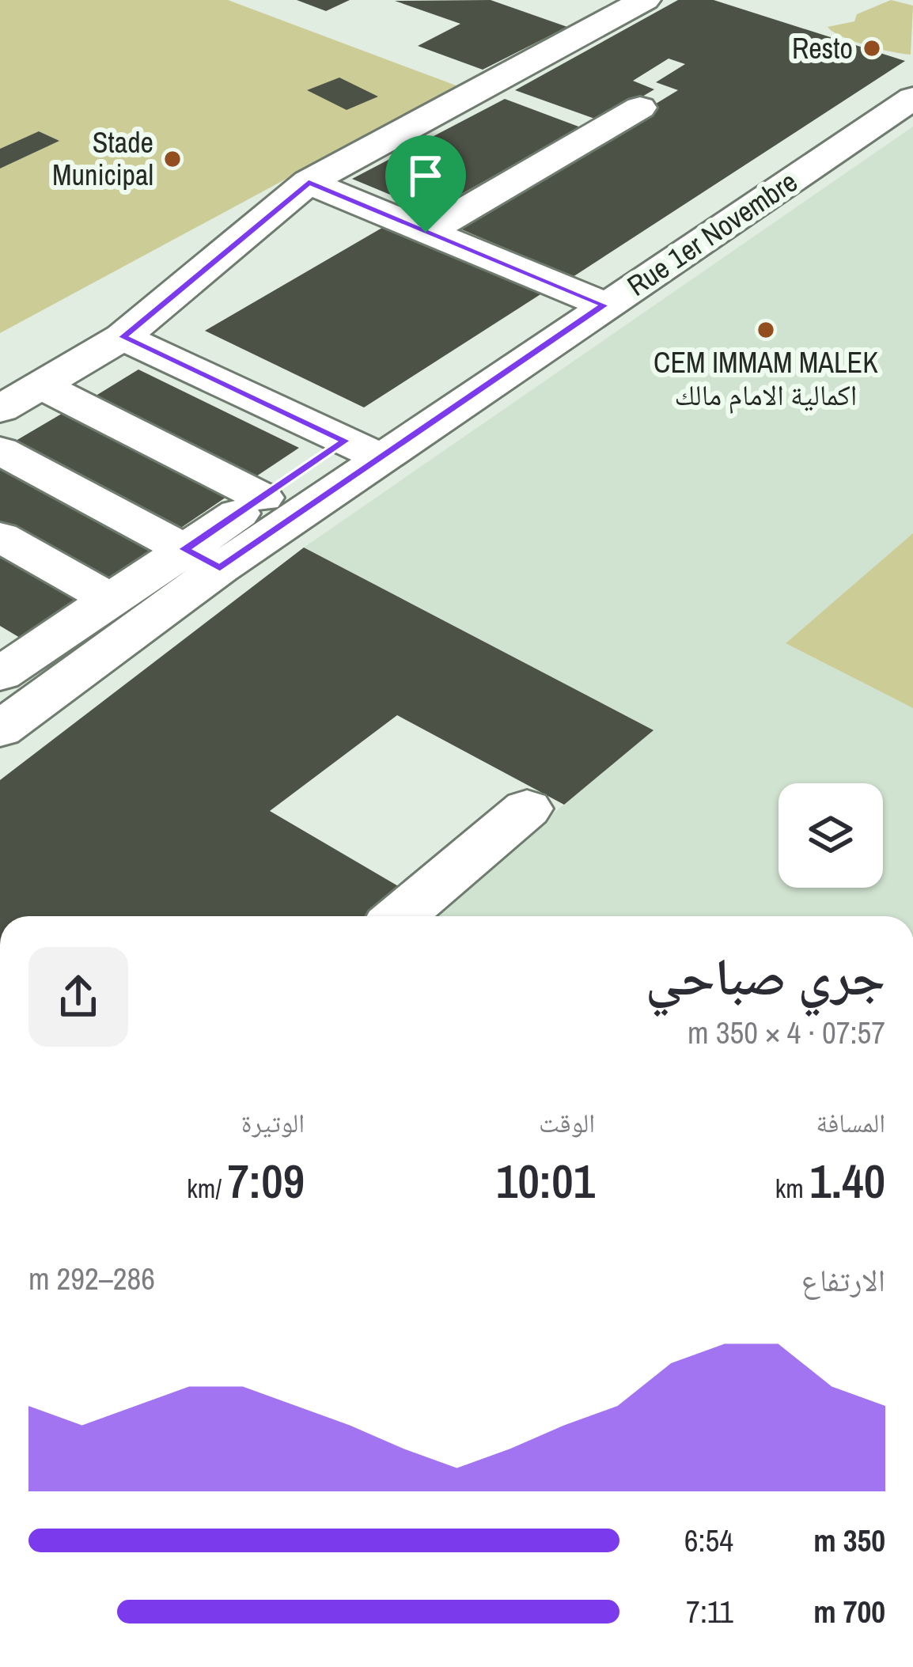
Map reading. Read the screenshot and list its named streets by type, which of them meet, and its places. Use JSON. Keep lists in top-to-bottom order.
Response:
{
  "streets": {
    "street": ["Rue 1er Novembre"]
  },
  "places": ["Resto", "Stade Municipal", "CEM IMMAM MALEK اكمالية الامام مالك"],
  "page": {
    "heading": ["جري صباحي", "07:57 · 4 × 350 m"],
    "stats": [
      ["المسافة", "1.40 km"],
      ["الوقت", "10:01"],
      ["الوتيرة", "7:09 /km"]
    ],
    "chart": ["الارتفاع", "286–292 m"],
    "list": [
      {
        "name": "350 m",
        "note": "6:54"
      },
      {
        "name": "700 m",
        "note": "7:11"
      }
    ]
  }
}
